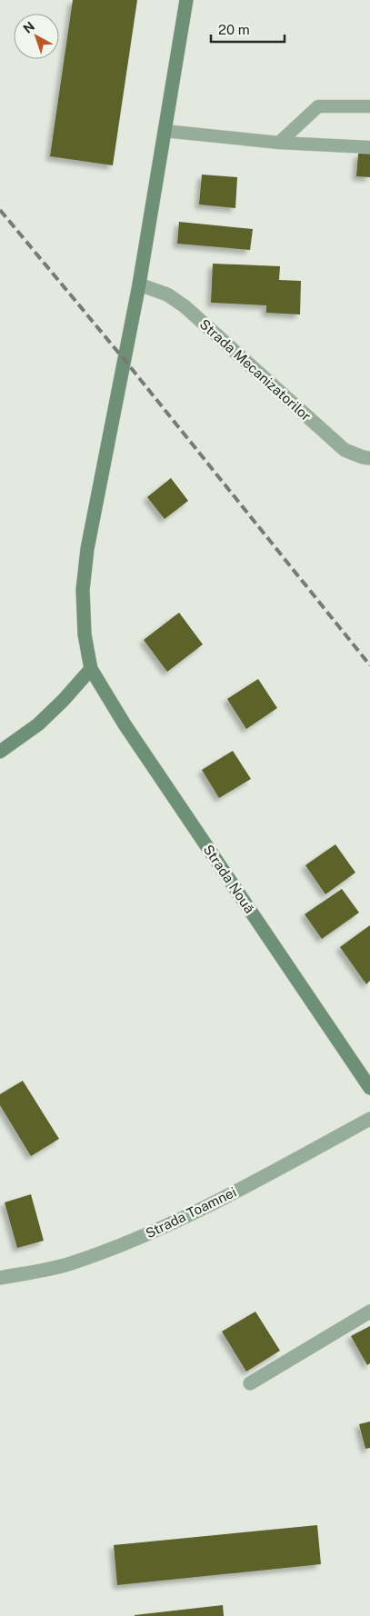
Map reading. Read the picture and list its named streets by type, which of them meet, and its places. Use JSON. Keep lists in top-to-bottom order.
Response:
{
  "streets": {
    "main road": ["Strada Nouă"],
    "street": ["Strada Mecanizatorilor", "Strada Toamnei"]
  },
  "scale_bar": "20 m",
  "north": "top left"
}
